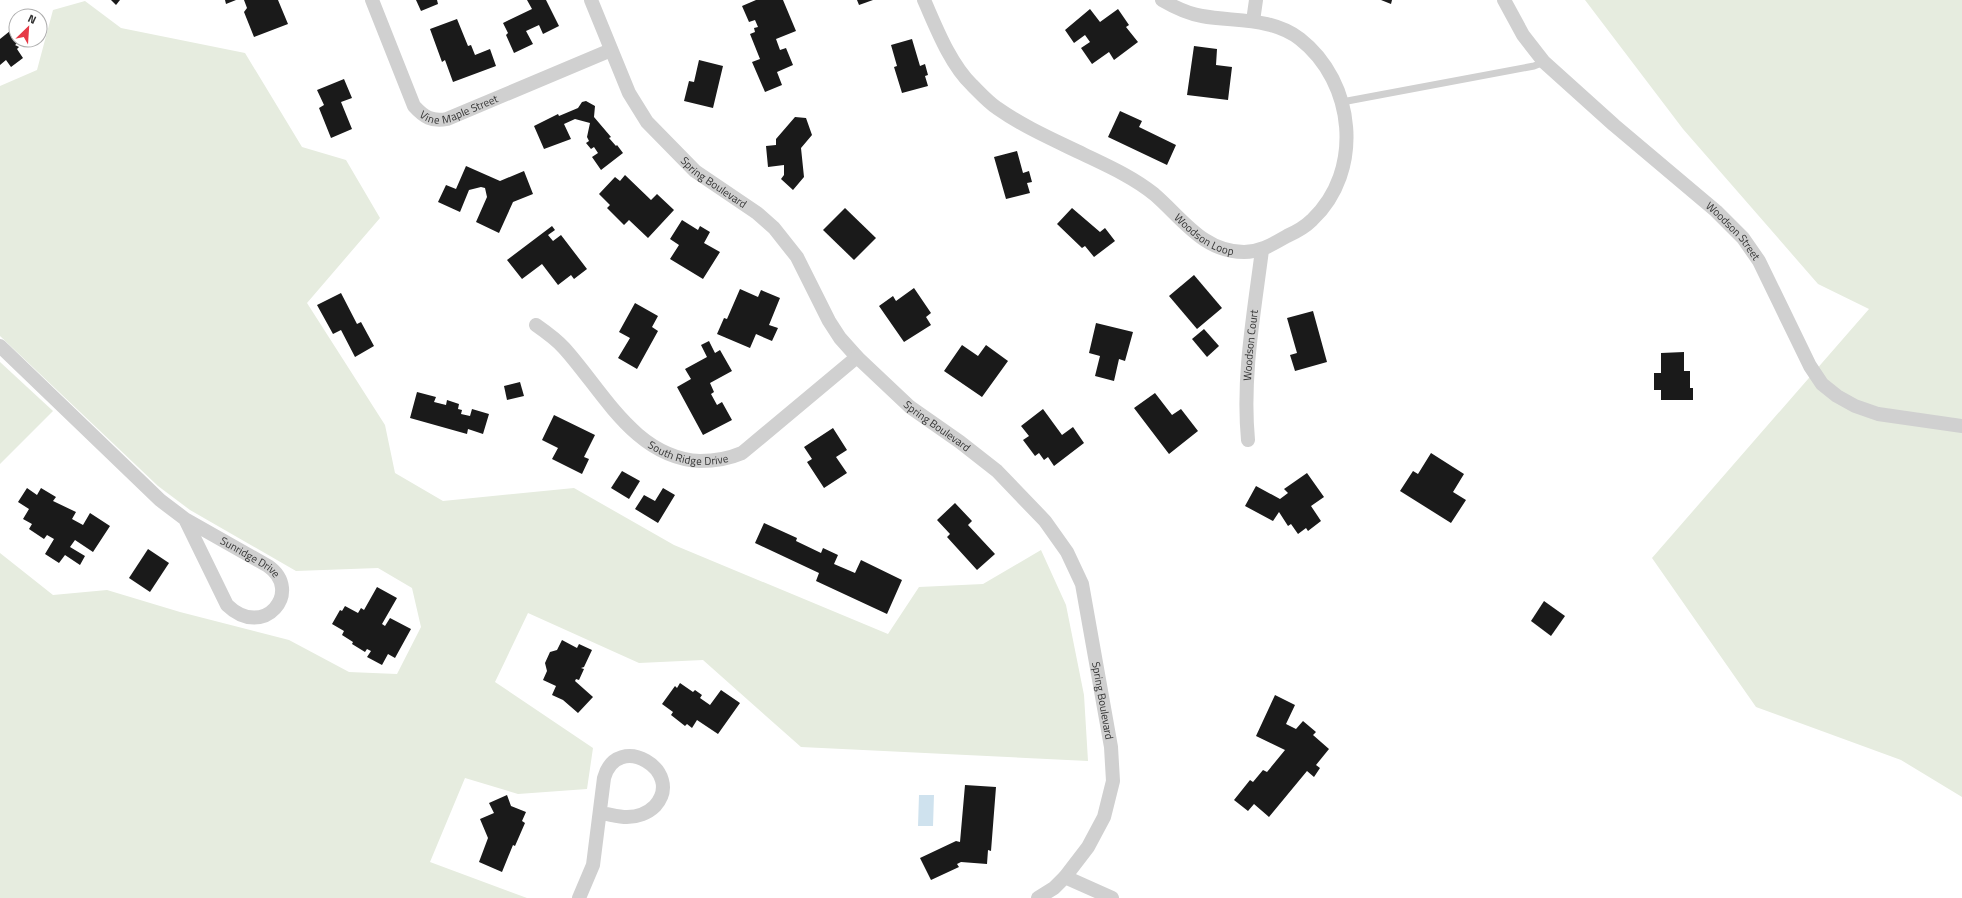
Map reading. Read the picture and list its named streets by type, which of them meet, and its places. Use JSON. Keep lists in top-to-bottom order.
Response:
{
  "streets": {
    "street": [
      "Vine Maple Street",
      "Spring Boulevard",
      "Woodson Loop",
      "Woodson Street",
      "Woodson Court",
      "South Ridge Drive",
      "Sunridge Drive"
    ]
  },
  "crossings": [
    ["Vine Maple Street", "Spring Boulevard"],
    ["Spring Boulevard", "South Ridge Drive"],
    ["Woodson Loop", "Woodson Court"]
  ],
  "north": "top right"
}
